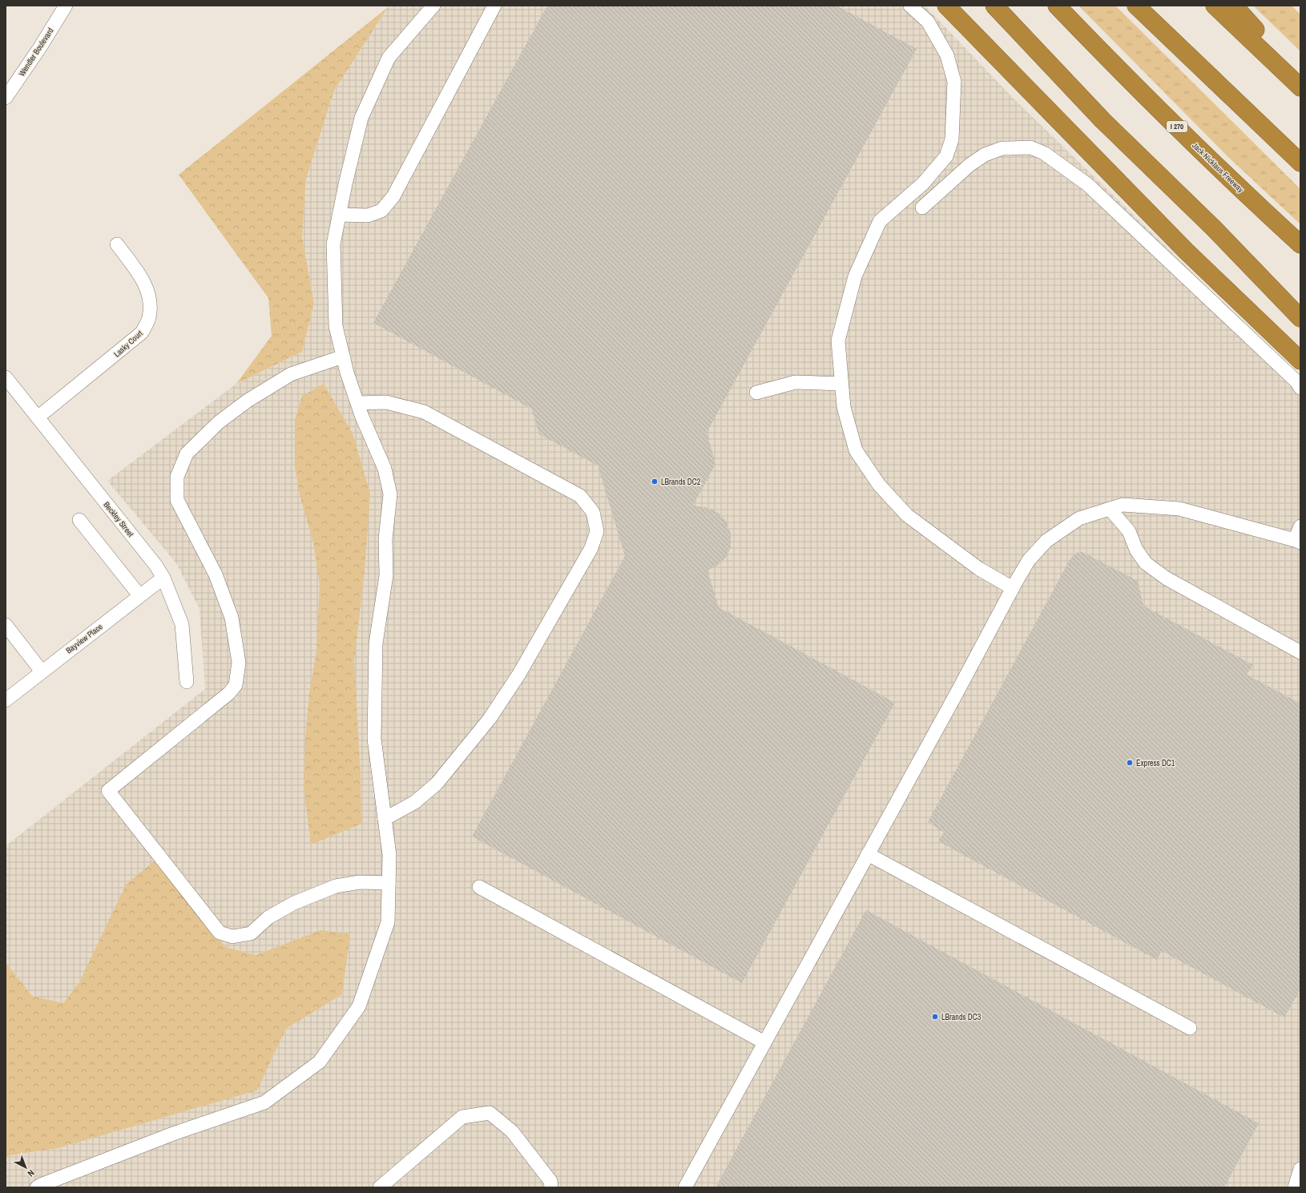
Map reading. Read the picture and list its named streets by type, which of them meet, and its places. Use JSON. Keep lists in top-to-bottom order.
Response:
{
  "streets": {
    "highway": ["I 270", "Jack Nicklaus Freeway"],
    "street": [
      "Wendler Boulevard",
      "Lasky Court",
      "Beckley Street",
      "Bayview Place"
    ]
  },
  "crossings": [
    ["Lasky Court", "Beckley Street"],
    ["Beckley Street", "Bayview Place"]
  ],
  "places": ["LBrands DC2", "Express DC1", "LBrands DC3"],
  "north": "bottom right"
}
